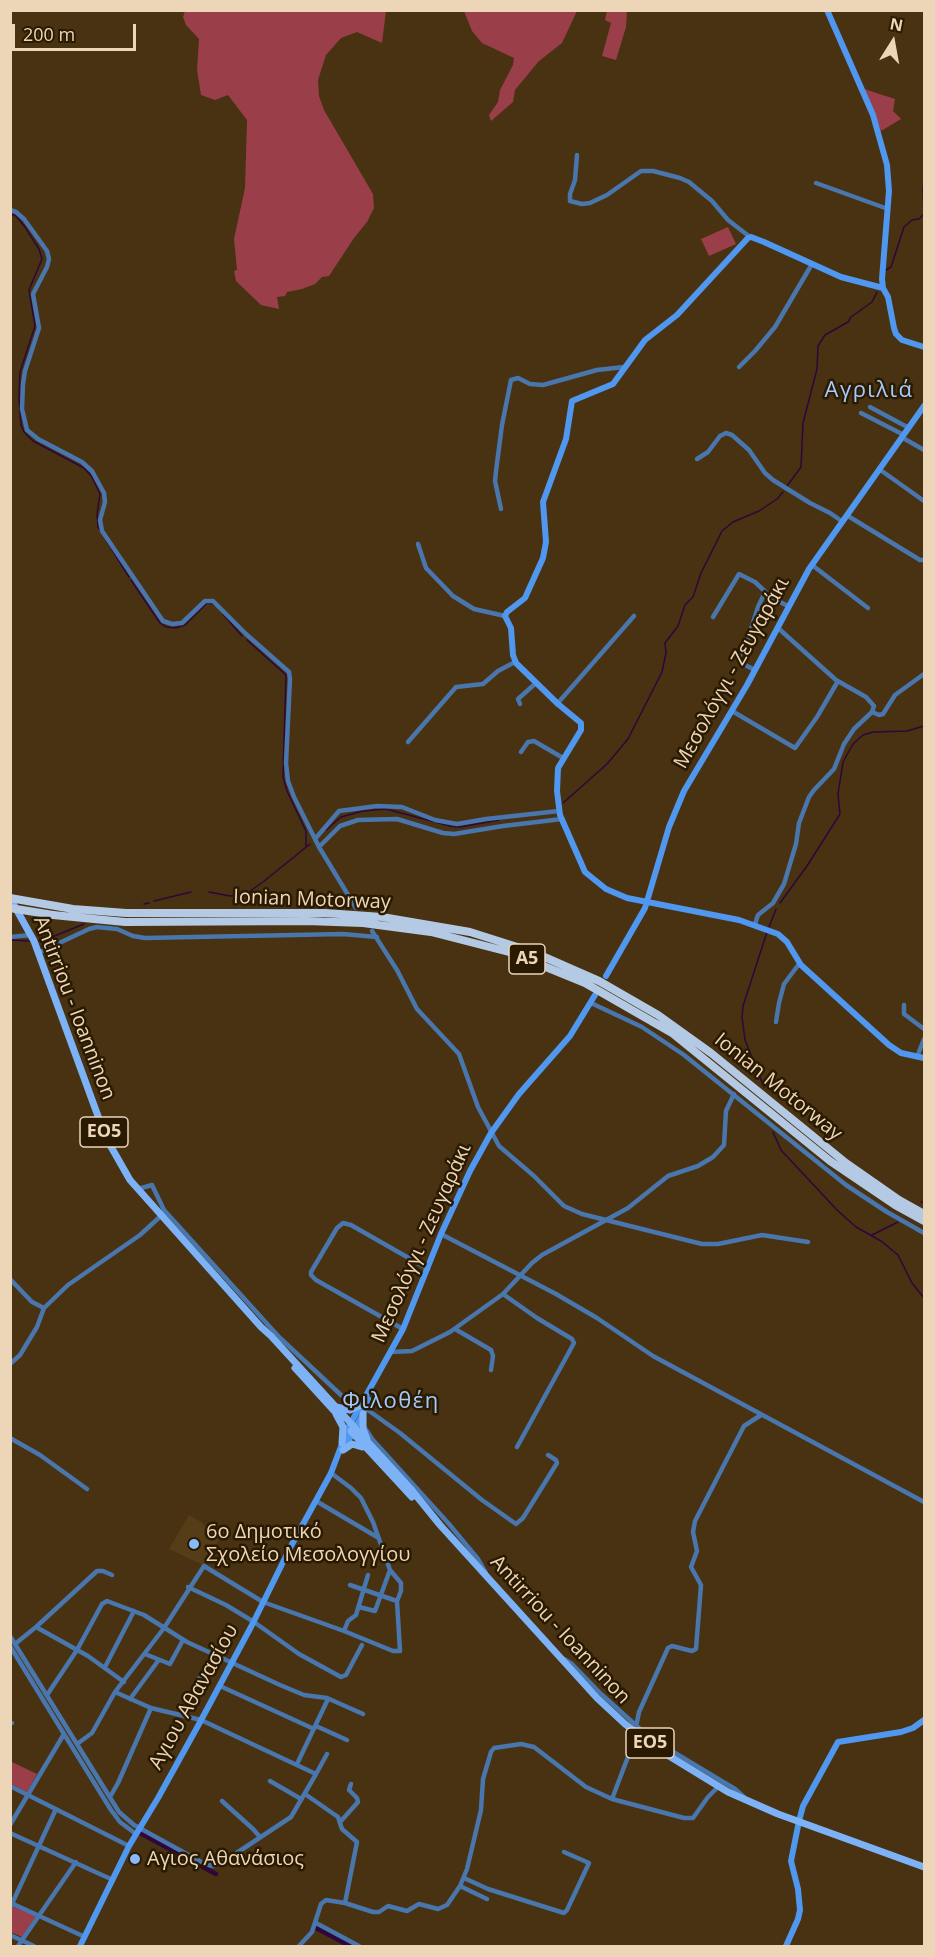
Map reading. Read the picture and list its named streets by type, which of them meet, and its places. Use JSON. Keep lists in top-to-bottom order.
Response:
{
  "streets": {
    "highway": ["Ionian Motorway", "Α5"],
    "main road": [
      "Μεσολόγγι - Ζευγαράκι",
      "Antirriou - Ioanninon",
      "ΕΟ5",
      "Αγιου Αθανασίου"
    ]
  },
  "crossings": [
    ["Μεσολόγγι - Ζευγαράκι", "Antirriou - Ioanninon"],
    ["Μεσολόγγι - Ζευγαράκι", "Αγιου Αθανασίου"],
    ["Ionian Motorway", "Antirriou - Ioanninon"],
    ["Antirriou - Ioanninon", "Αγιου Αθανασίου"]
  ],
  "districts": ["Αγριλιά", "Φιλοθέη"],
  "places": ["6ο Δημοτικό Σχολείο Μεσολογγίου", "Αγιος Αθανάσιος"],
  "scale_bar": "200 m",
  "north": "top"
}
